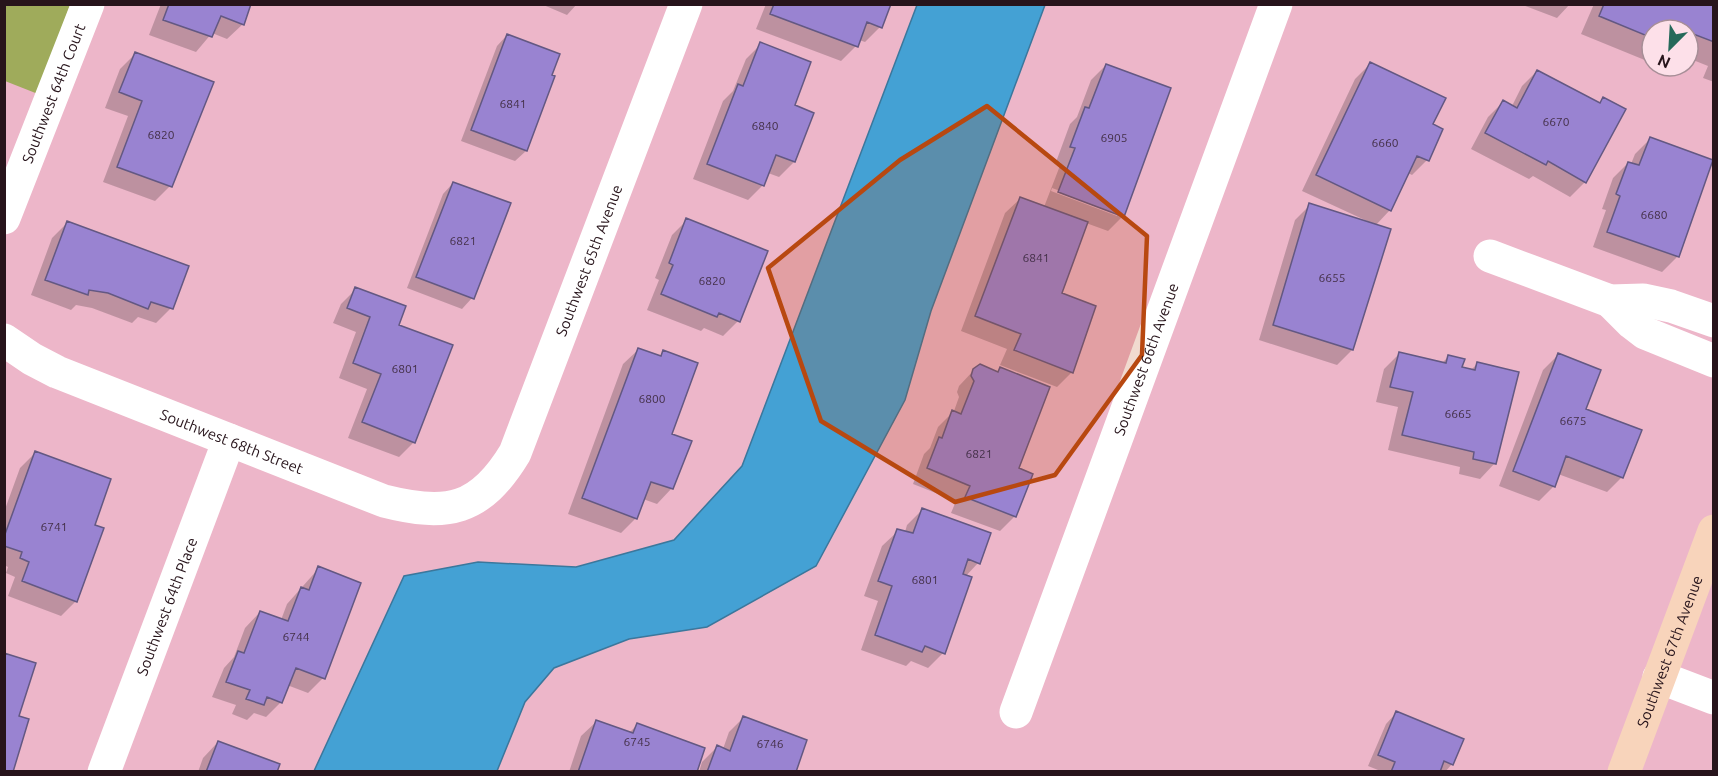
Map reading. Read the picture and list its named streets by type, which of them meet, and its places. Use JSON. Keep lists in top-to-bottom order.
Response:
{
  "streets": {
    "main road": ["Southwest 67th Avenue"],
    "street": [
      "Southwest 64th Court",
      "Southwest 65th Avenue",
      "Southwest 66th Avenue",
      "Southwest 68th Street",
      "Southwest 64th Place"
    ]
  },
  "crossings": [
    ["Southwest 65th Avenue", "Southwest 68th Street"],
    ["Southwest 68th Street", "Southwest 64th Place"]
  ],
  "house_numbers": [
    "6841",
    "6670",
    "6840",
    "6820",
    "6905",
    "6660",
    "6680",
    "6821",
    "6841",
    "6655",
    "6820",
    "6801",
    "6800",
    "6665",
    "6675",
    "6821",
    "6741",
    "6801",
    "6744",
    "6745",
    "6746"
  ],
  "north": "bottom left"
}
